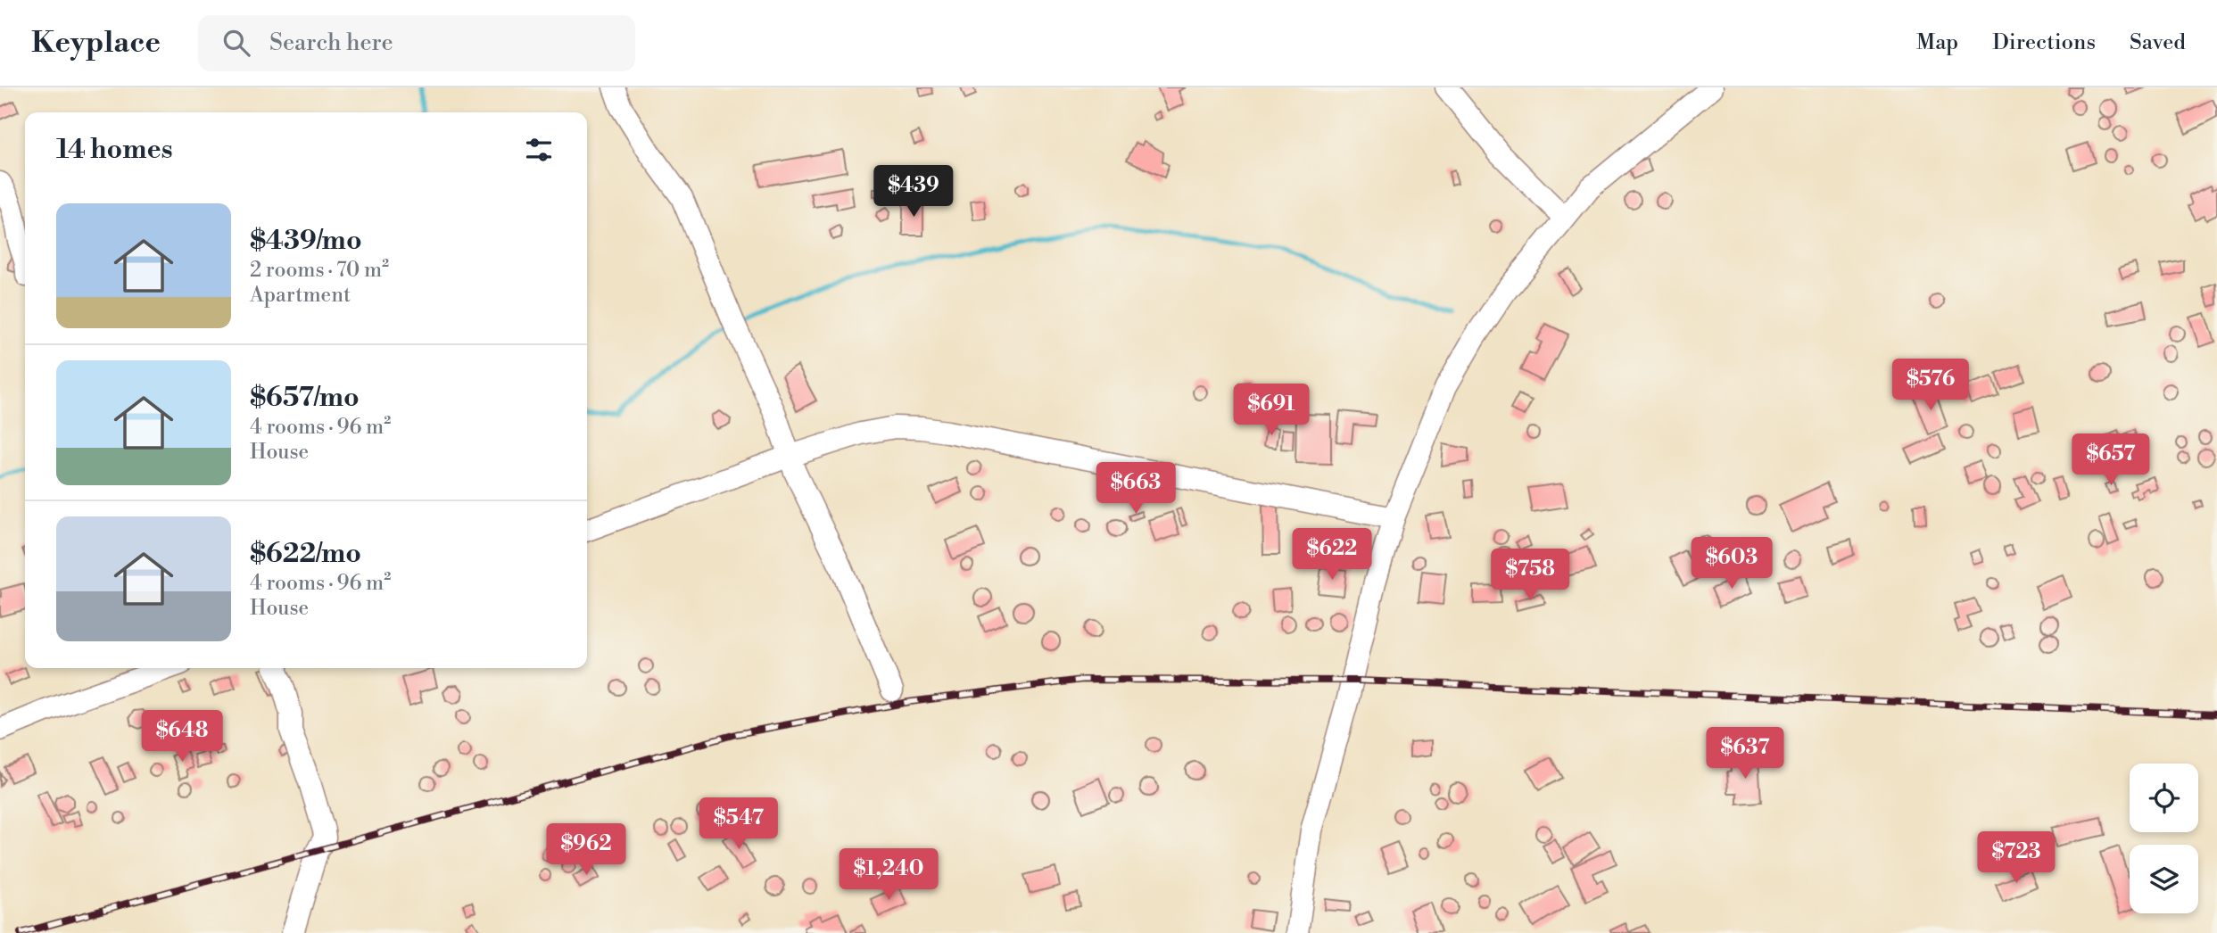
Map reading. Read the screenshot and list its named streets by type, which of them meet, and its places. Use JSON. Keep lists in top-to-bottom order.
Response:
{
  "page": {
    "header": "Keyplace",
    "search": "Search here",
    "nav": ["Map", "Directions", "Saved"],
    "heading": "14 homes",
    "price": [
      "$439",
      "$576",
      "$691",
      "$657",
      "$663",
      "$622",
      "$603",
      "$758",
      "$648",
      "$637",
      "$547",
      "$962",
      "$723",
      "$1,240"
    ],
    "list": [
      {
        "name": "$439/mo",
        "note": "2 rooms · 70 m² · Apartment"
      },
      {
        "name": "$657/mo",
        "note": "4 rooms · 96 m² · House"
      },
      {
        "name": "$622/mo",
        "note": "4 rooms · 96 m² · House"
      }
    ]
  }
}
